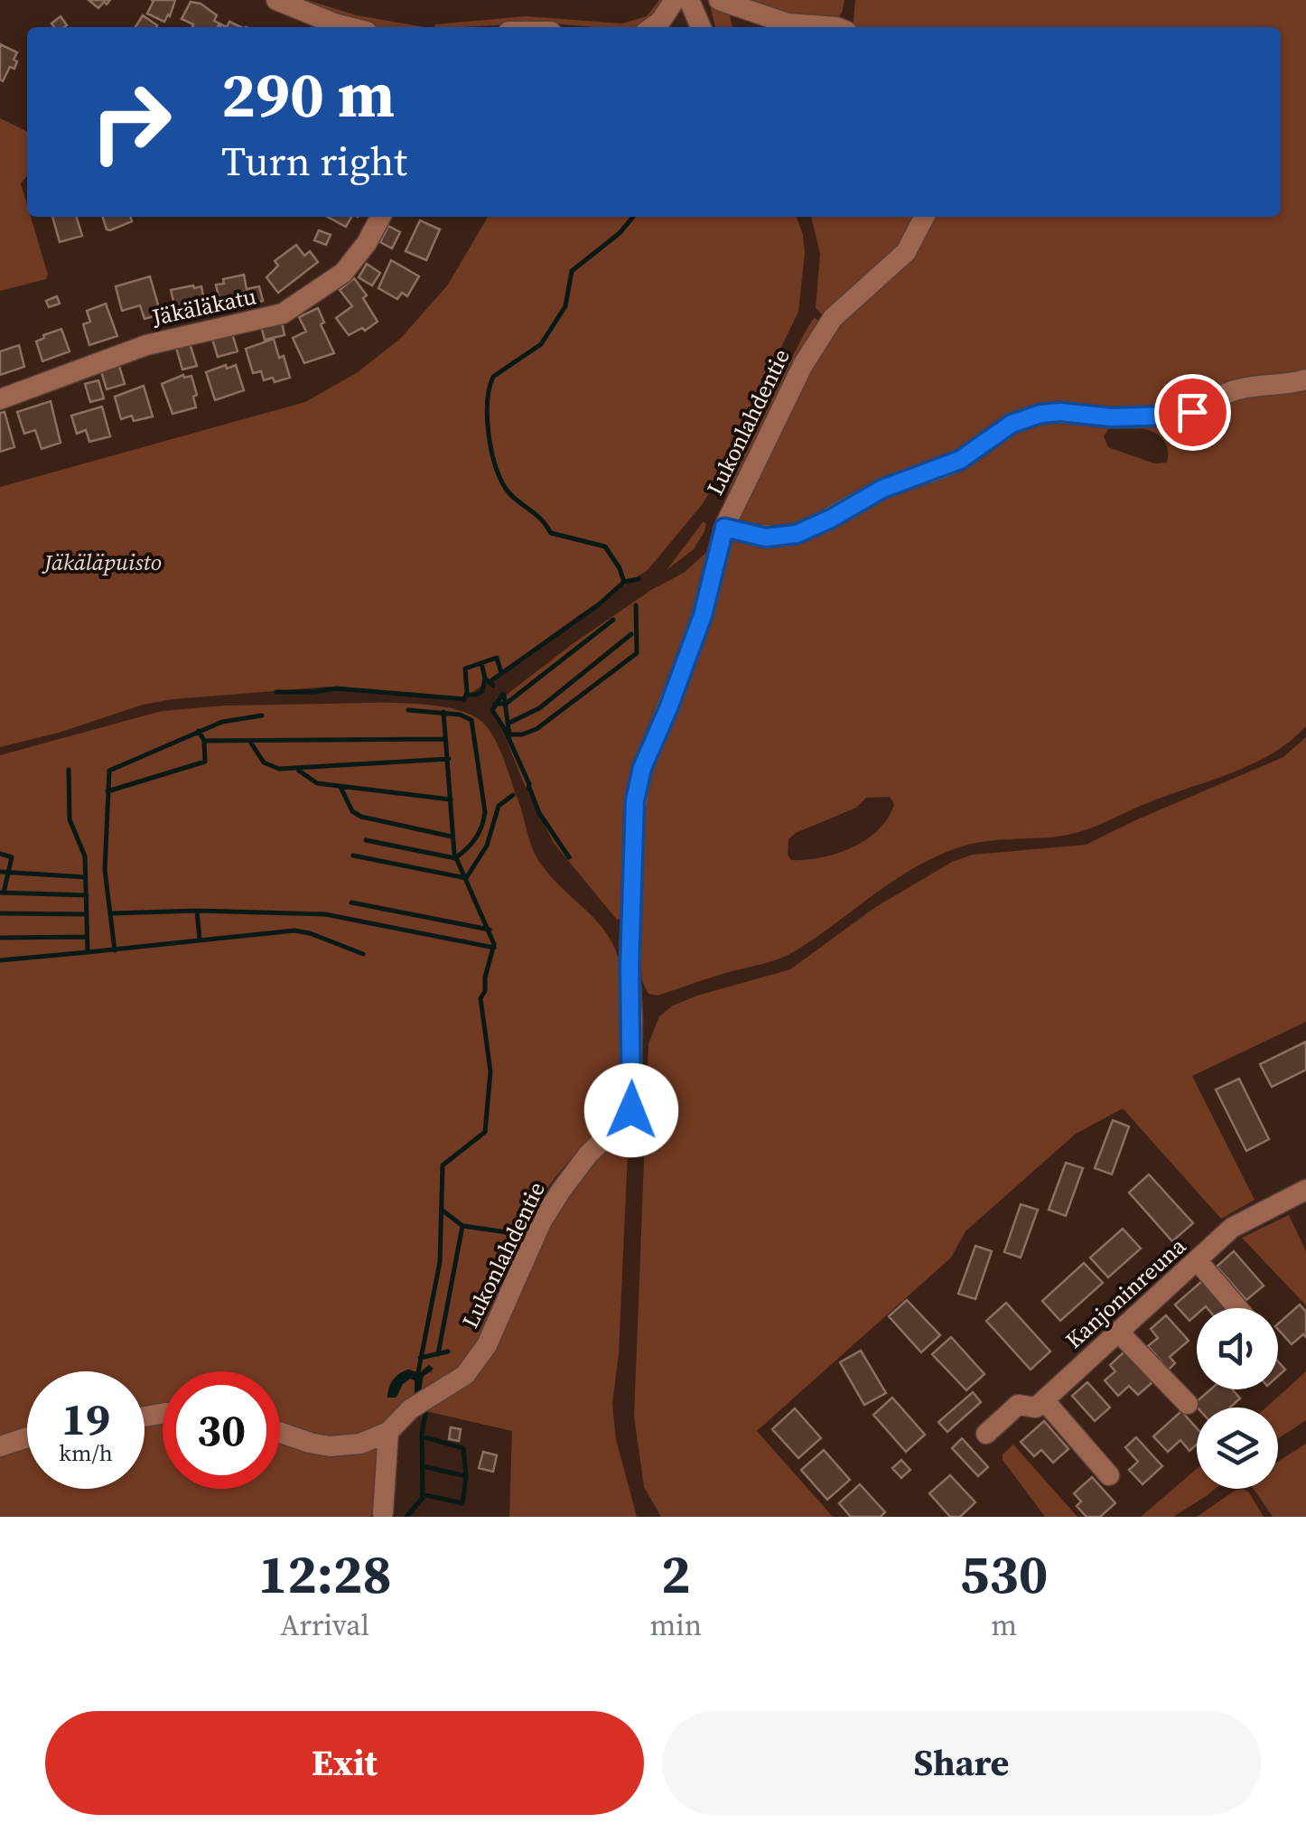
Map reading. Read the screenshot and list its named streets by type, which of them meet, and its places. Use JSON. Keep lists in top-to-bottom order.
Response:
{
  "streets": {
    "street": ["Jäkäläkatu", "Lukonlahdentie", "Kanjoninreuna"]
  },
  "parks": ["Jäkäläpuisto"],
  "page": {
    "turn": ["290 m", "Turn right"],
    "speed": "19 km/h",
    "limit": "30",
    "eta": [
      "12:28",
      "Arrival",
      "2",
      "min",
      "530",
      "m"
    ],
    "buttons": ["Exit", "Share"]
  }
}
